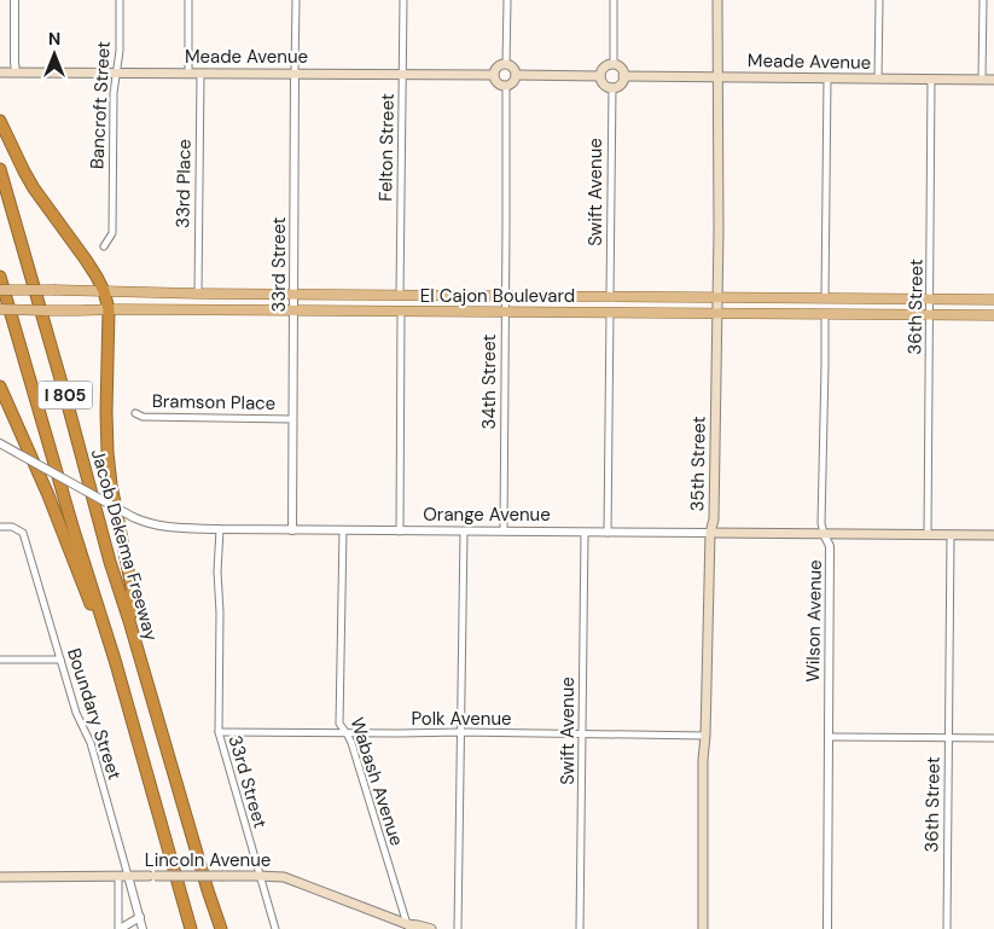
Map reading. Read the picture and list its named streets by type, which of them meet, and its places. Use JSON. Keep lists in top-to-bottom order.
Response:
{
  "streets": {
    "highway": ["I 805", "Jacob Dekema Freeway"],
    "main road": [
      "Meade Avenue",
      "El Cajon Boulevard",
      "35th Street",
      "Orange Avenue",
      "Lincoln Avenue"
    ],
    "street": [
      "Bancroft Street",
      "Felton Street",
      "33rd Place",
      "Swift Avenue",
      "33rd Street",
      "36th Street",
      "34th Street",
      "Bramson Place",
      "Wilson Avenue",
      "Boundary Street",
      "Polk Avenue",
      "Wabash Avenue"
    ]
  },
  "crossings": [
    ["Meade Avenue", "Bancroft Street"],
    ["Meade Avenue", "Felton Street"],
    ["Meade Avenue", "33rd Place"],
    ["Meade Avenue", "Swift Avenue"],
    ["Meade Avenue", "33rd Street"],
    ["Meade Avenue", "36th Street"],
    ["Meade Avenue", "34th Street"],
    ["Meade Avenue", "35th Street"],
    ["Felton Street", "El Cajon Boulevard"],
    ["33rd Place", "El Cajon Boulevard"],
    ["Swift Avenue", "El Cajon Boulevard"],
    ["Swift Avenue", "Orange Avenue"],
    ["Swift Avenue", "Polk Avenue"],
    ["33rd Street", "El Cajon Boulevard"],
    ["33rd Street", "Bramson Place"],
    ["33rd Street", "Orange Avenue"],
    ["33rd Street", "Polk Avenue"],
    ["33rd Street", "Lincoln Avenue"],
    ["El Cajon Boulevard", "36th Street"],
    ["El Cajon Boulevard", "34th Street"],
    ["El Cajon Boulevard", "35th Street"],
    ["El Cajon Boulevard", "Wilson Avenue"],
    ["36th Street", "Orange Avenue"],
    ["34th Street", "Orange Avenue"],
    ["35th Street", "Orange Avenue"],
    ["35th Street", "Polk Avenue"],
    ["Orange Avenue", "Wilson Avenue"],
    ["Orange Avenue", "Wabash Avenue"],
    ["Boundary Street", "Lincoln Avenue"],
    ["Polk Avenue", "Wabash Avenue"],
    ["Wabash Avenue", "Lincoln Avenue"]
  ],
  "north": "top"
}
